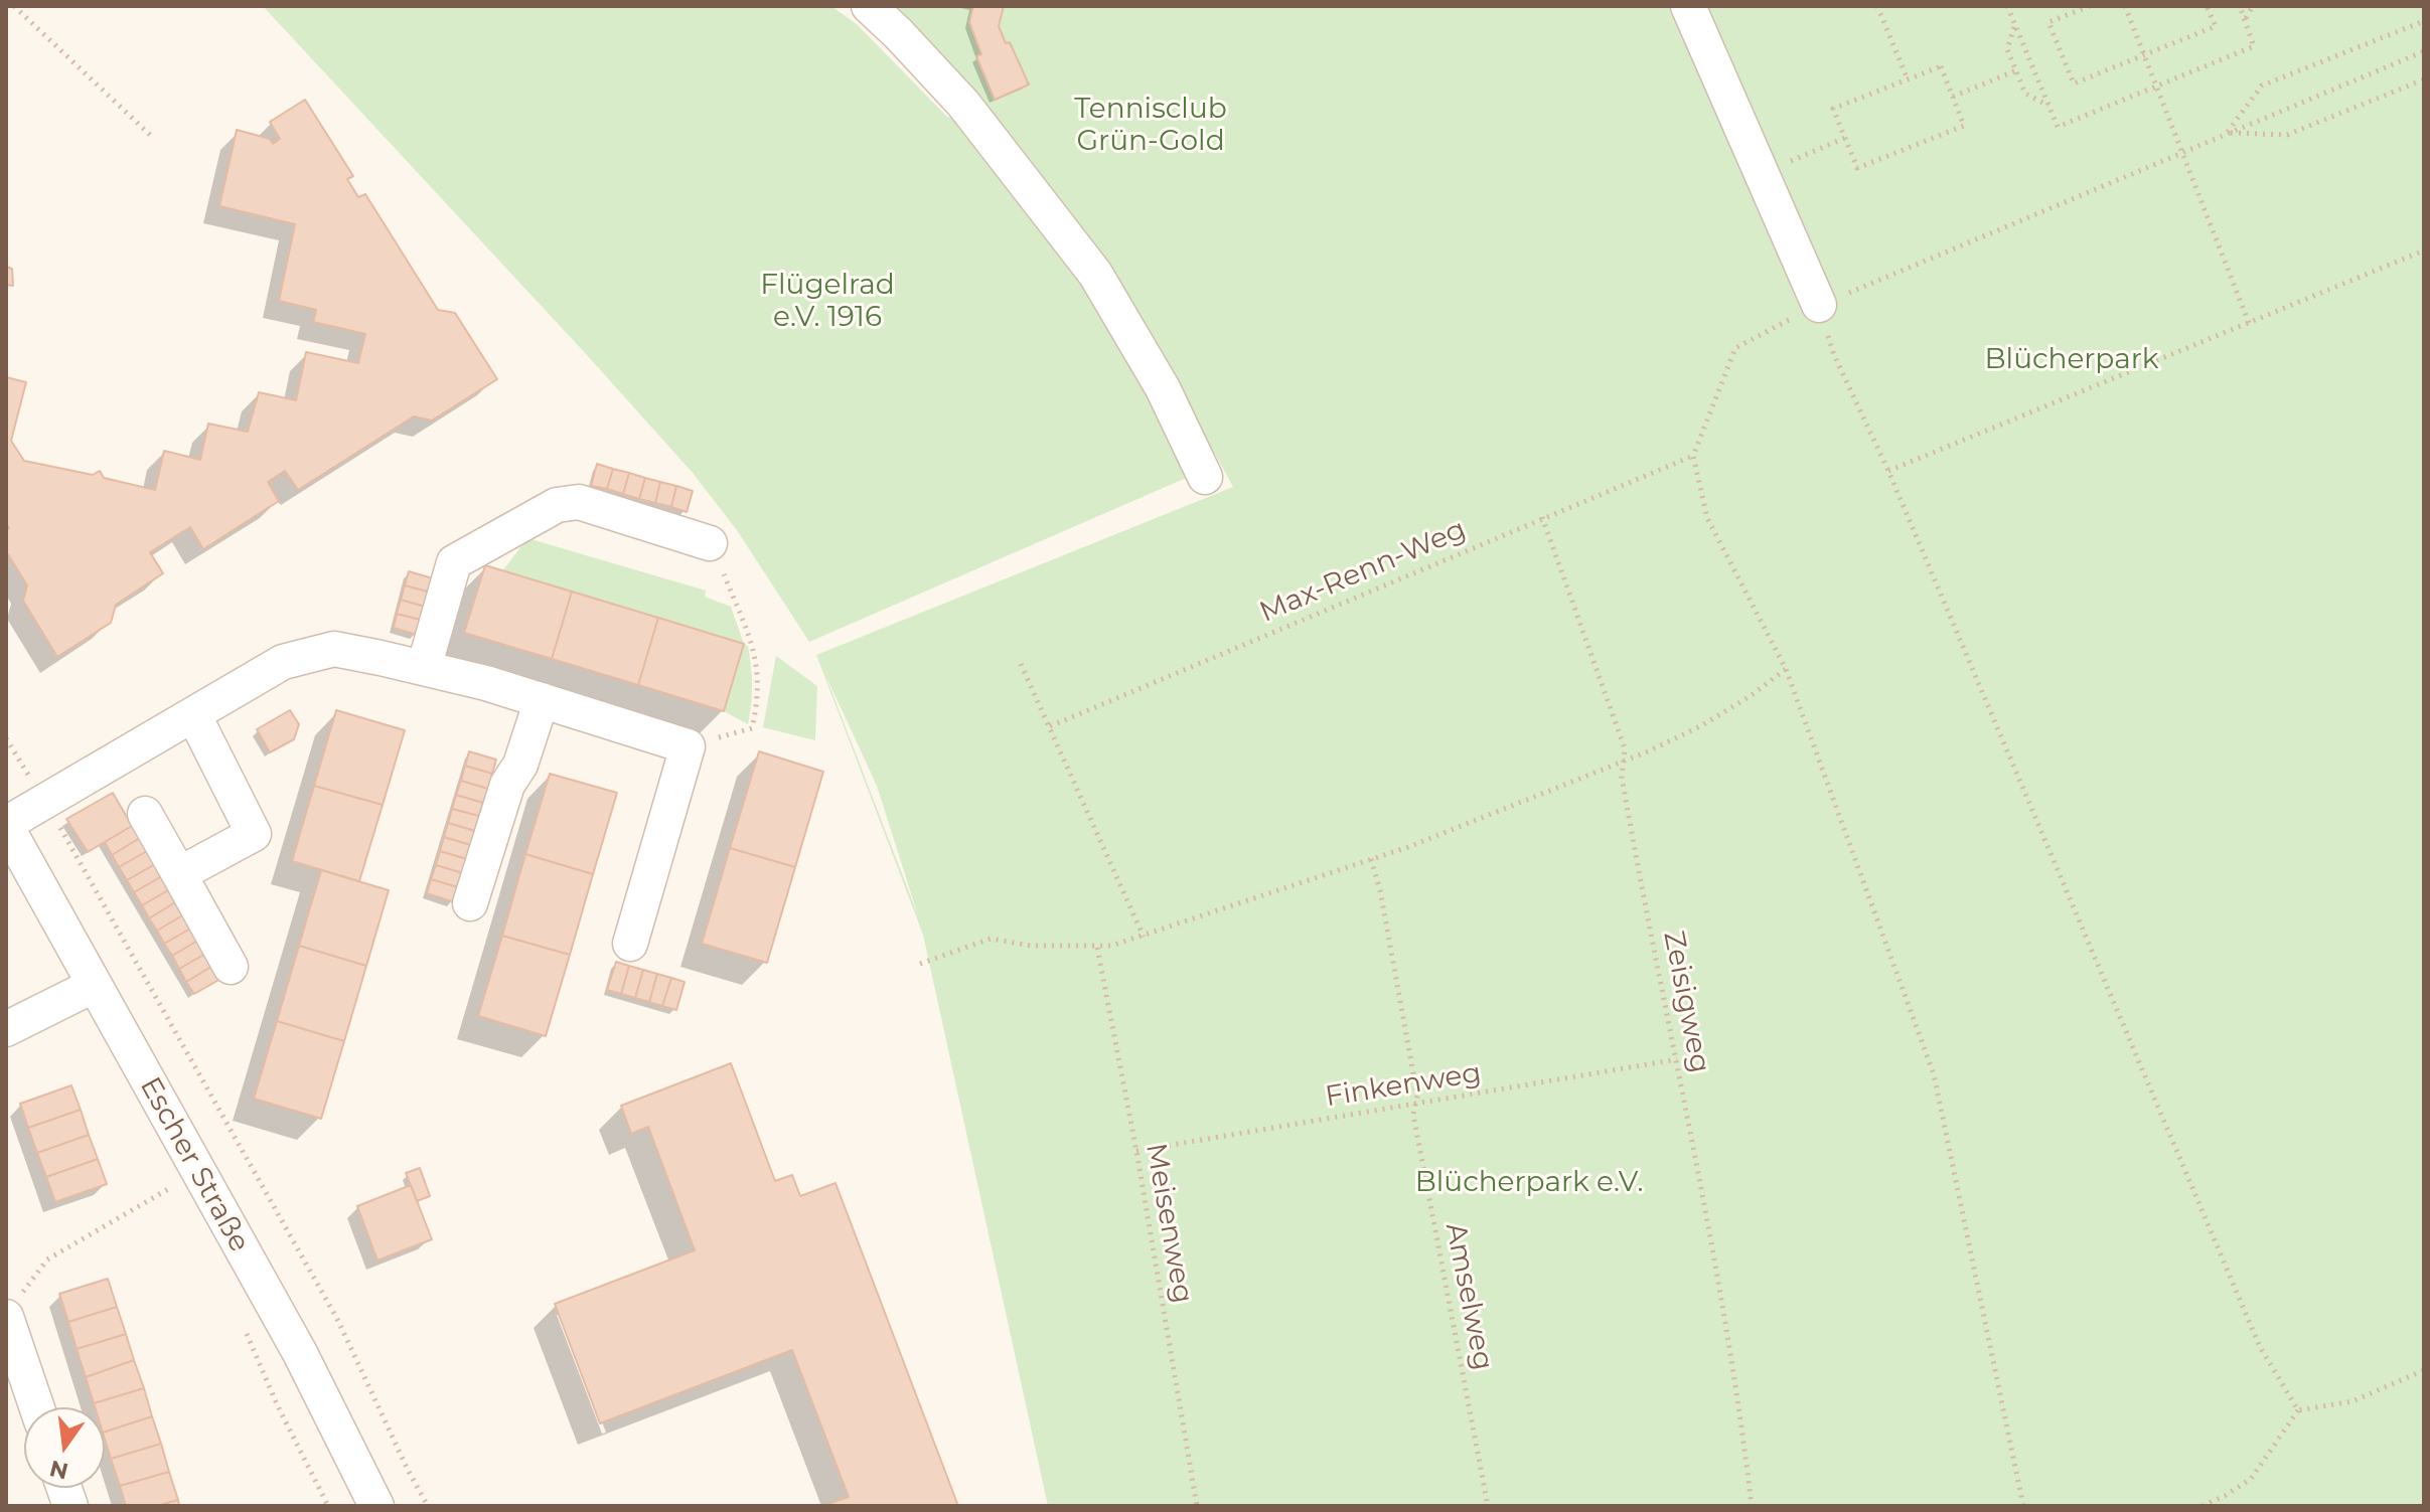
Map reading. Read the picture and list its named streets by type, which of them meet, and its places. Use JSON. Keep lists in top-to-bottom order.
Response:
{
  "streets": {
    "street": ["Escher Straße"],
    "path": [
      "Max-Renn-Weg",
      "Zeisigweg",
      "Finkenweg",
      "Meisenweg",
      "Amselweg"
    ]
  },
  "crossings": [
    ["Max-Renn-Weg", "Zeisigweg"],
    ["Zeisigweg", "Finkenweg"],
    ["Finkenweg", "Meisenweg"],
    ["Finkenweg", "Amselweg"]
  ],
  "parks": [
    "Tennisclub Grün-Gold",
    "Flügelrad e.V. 1916",
    "Blücherpark",
    "Blücherpark e.V."
  ],
  "north": "bottom"
}
